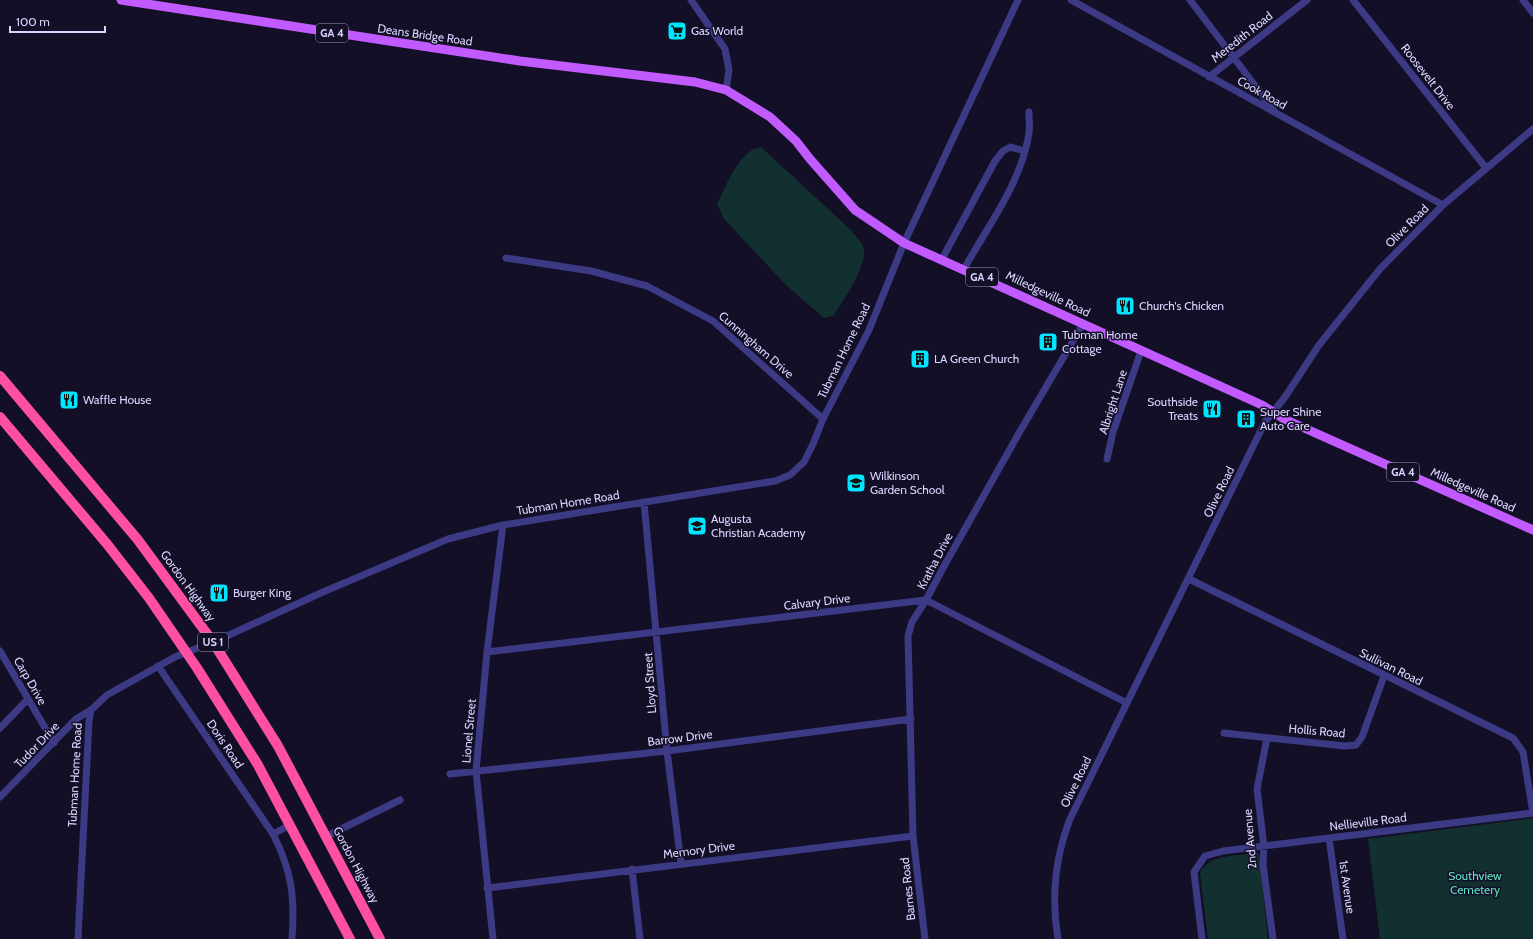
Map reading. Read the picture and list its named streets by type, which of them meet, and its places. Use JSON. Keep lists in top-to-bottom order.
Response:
{
  "streets": {
    "highway": ["Gordon Highway", "US 1"],
    "main road": ["GA 4", "Deans Bridge Road", "Milledgeville Road"],
    "street": [
      "Meredith Road",
      "Roosevelt Drive",
      "Cook Road",
      "Olive Road",
      "Cunningham Drive",
      "Tubman Home Road",
      "Albright Lane",
      "Kratha Drive",
      "Calvary Drive",
      "Sullivan Road",
      "Carp Drive",
      "Lloyd Street",
      "Lionel Street",
      "Hollis Road",
      "Barrow Drive",
      "Doris Road",
      "Tudor Drive",
      "Nellieville Road",
      "2nd Avenue",
      "Memory Drive",
      "1st Avenue",
      "Barnes Road"
    ]
  },
  "crossings": [
    ["Deans Bridge Road", "Milledgeville Road"],
    ["Meredith Road", "Cook Road"],
    ["Roosevelt Drive", "Olive Road"],
    ["Cook Road", "Olive Road"],
    ["Olive Road", "Milledgeville Road"],
    ["Olive Road", "Sullivan Road"],
    ["Milledgeville Road", "Tubman Home Road"],
    ["Milledgeville Road", "Albright Lane"],
    ["Milledgeville Road", "Kratha Drive"],
    ["Cunningham Drive", "Tubman Home Road"],
    ["Tubman Home Road", "Gordon Highway"],
    ["Tubman Home Road", "US 1"],
    ["Tubman Home Road", "Lloyd Street"],
    ["Tubman Home Road", "Lionel Street"],
    ["Tubman Home Road", "Doris Road"],
    ["Tubman Home Road", "Tudor Drive"],
    ["Kratha Drive", "Calvary Drive"],
    ["Kratha Drive", "Barrow Drive"],
    ["Kratha Drive", "Memory Drive"],
    ["Kratha Drive", "Barnes Road"],
    ["Calvary Drive", "Lloyd Street"],
    ["Calvary Drive", "Lionel Street"],
    ["Sullivan Road", "Hollis Road"],
    ["Sullivan Road", "Nellieville Road"],
    ["Carp Drive", "Tudor Drive"],
    ["Lloyd Street", "Barrow Drive"],
    ["Lloyd Street", "Memory Drive"],
    ["Lionel Street", "Barrow Drive"],
    ["Lionel Street", "Memory Drive"],
    ["Hollis Road", "2nd Avenue"],
    ["Nellieville Road", "2nd Avenue"],
    ["Nellieville Road", "1st Avenue"],
    ["Memory Drive", "Barnes Road"]
  ],
  "parks": ["Southview Cemetery"],
  "places": {
    "supermarket": ["Gas World"],
    "restaurant": [
      "Church's Chicken",
      "Waffle House",
      "Southside Treats",
      "Burger King"
    ],
    "building": ["Tubman Home Cottage", "LA Green Church", "Super Shine Auto Care"],
    "school or university": ["Wilkinson Garden School", "Augusta Christian Academy"]
  },
  "scale_bar": "100 m"
}
